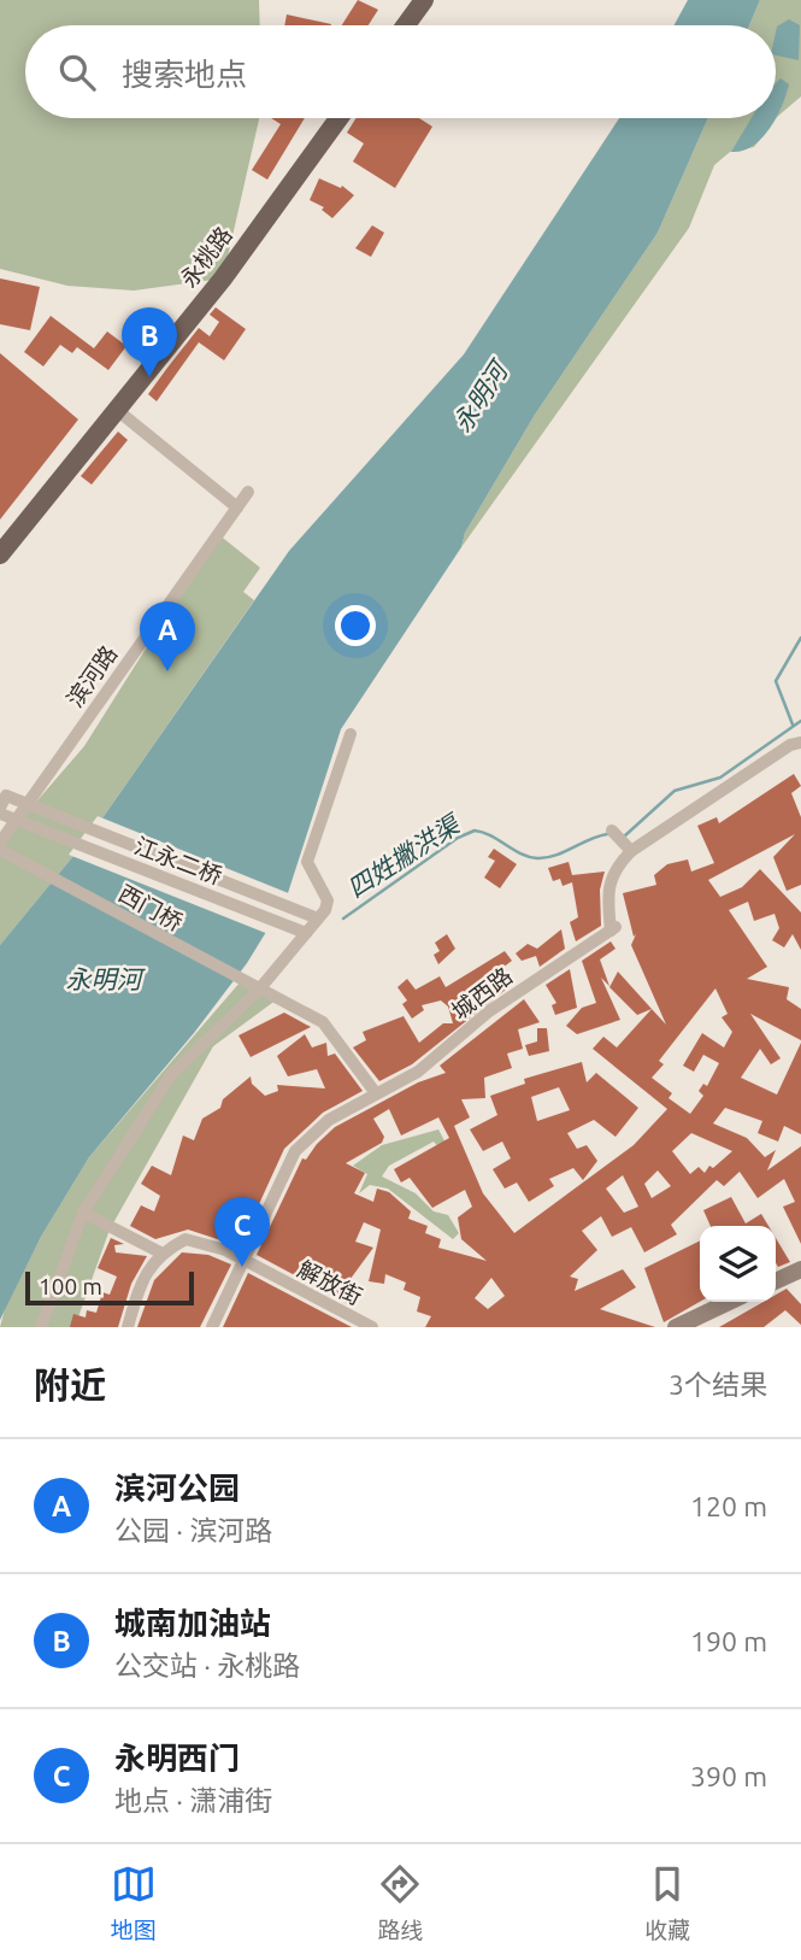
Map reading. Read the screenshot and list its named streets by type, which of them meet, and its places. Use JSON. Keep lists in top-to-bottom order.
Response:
{
  "streets": {
    "main road": ["永桃路"],
    "street": [
      "滨河路",
      "江永二桥",
      "西门桥",
      "城西路",
      "解放街"
    ]
  },
  "crossings": [
    ["滨河路", "江永二桥"],
    ["西门桥", "城西路"],
    ["城西路", "解放街"]
  ],
  "water": ["永明河", "四姓撇洪渠"],
  "scale_bar": "100 m",
  "page": {
    "search": "搜索地点",
    "pins": ["B", "A", "C"],
    "scale": "100 m",
    "heading": ["附近", "3个结果"],
    "list": [
      {
        "mark": "A",
        "name": "滨河公园",
        "note": "公园 · 滨河路",
        "value": "120 m"
      },
      {
        "mark": "B",
        "name": "城南加油站",
        "note": "公交站 · 永桃路",
        "value": "190 m"
      },
      {
        "mark": "C",
        "name": "永明西门",
        "note": "地点 · 潇浦街",
        "value": "390 m"
      }
    ],
    "nav": ["地图", "路线", "收藏"]
  }
}
